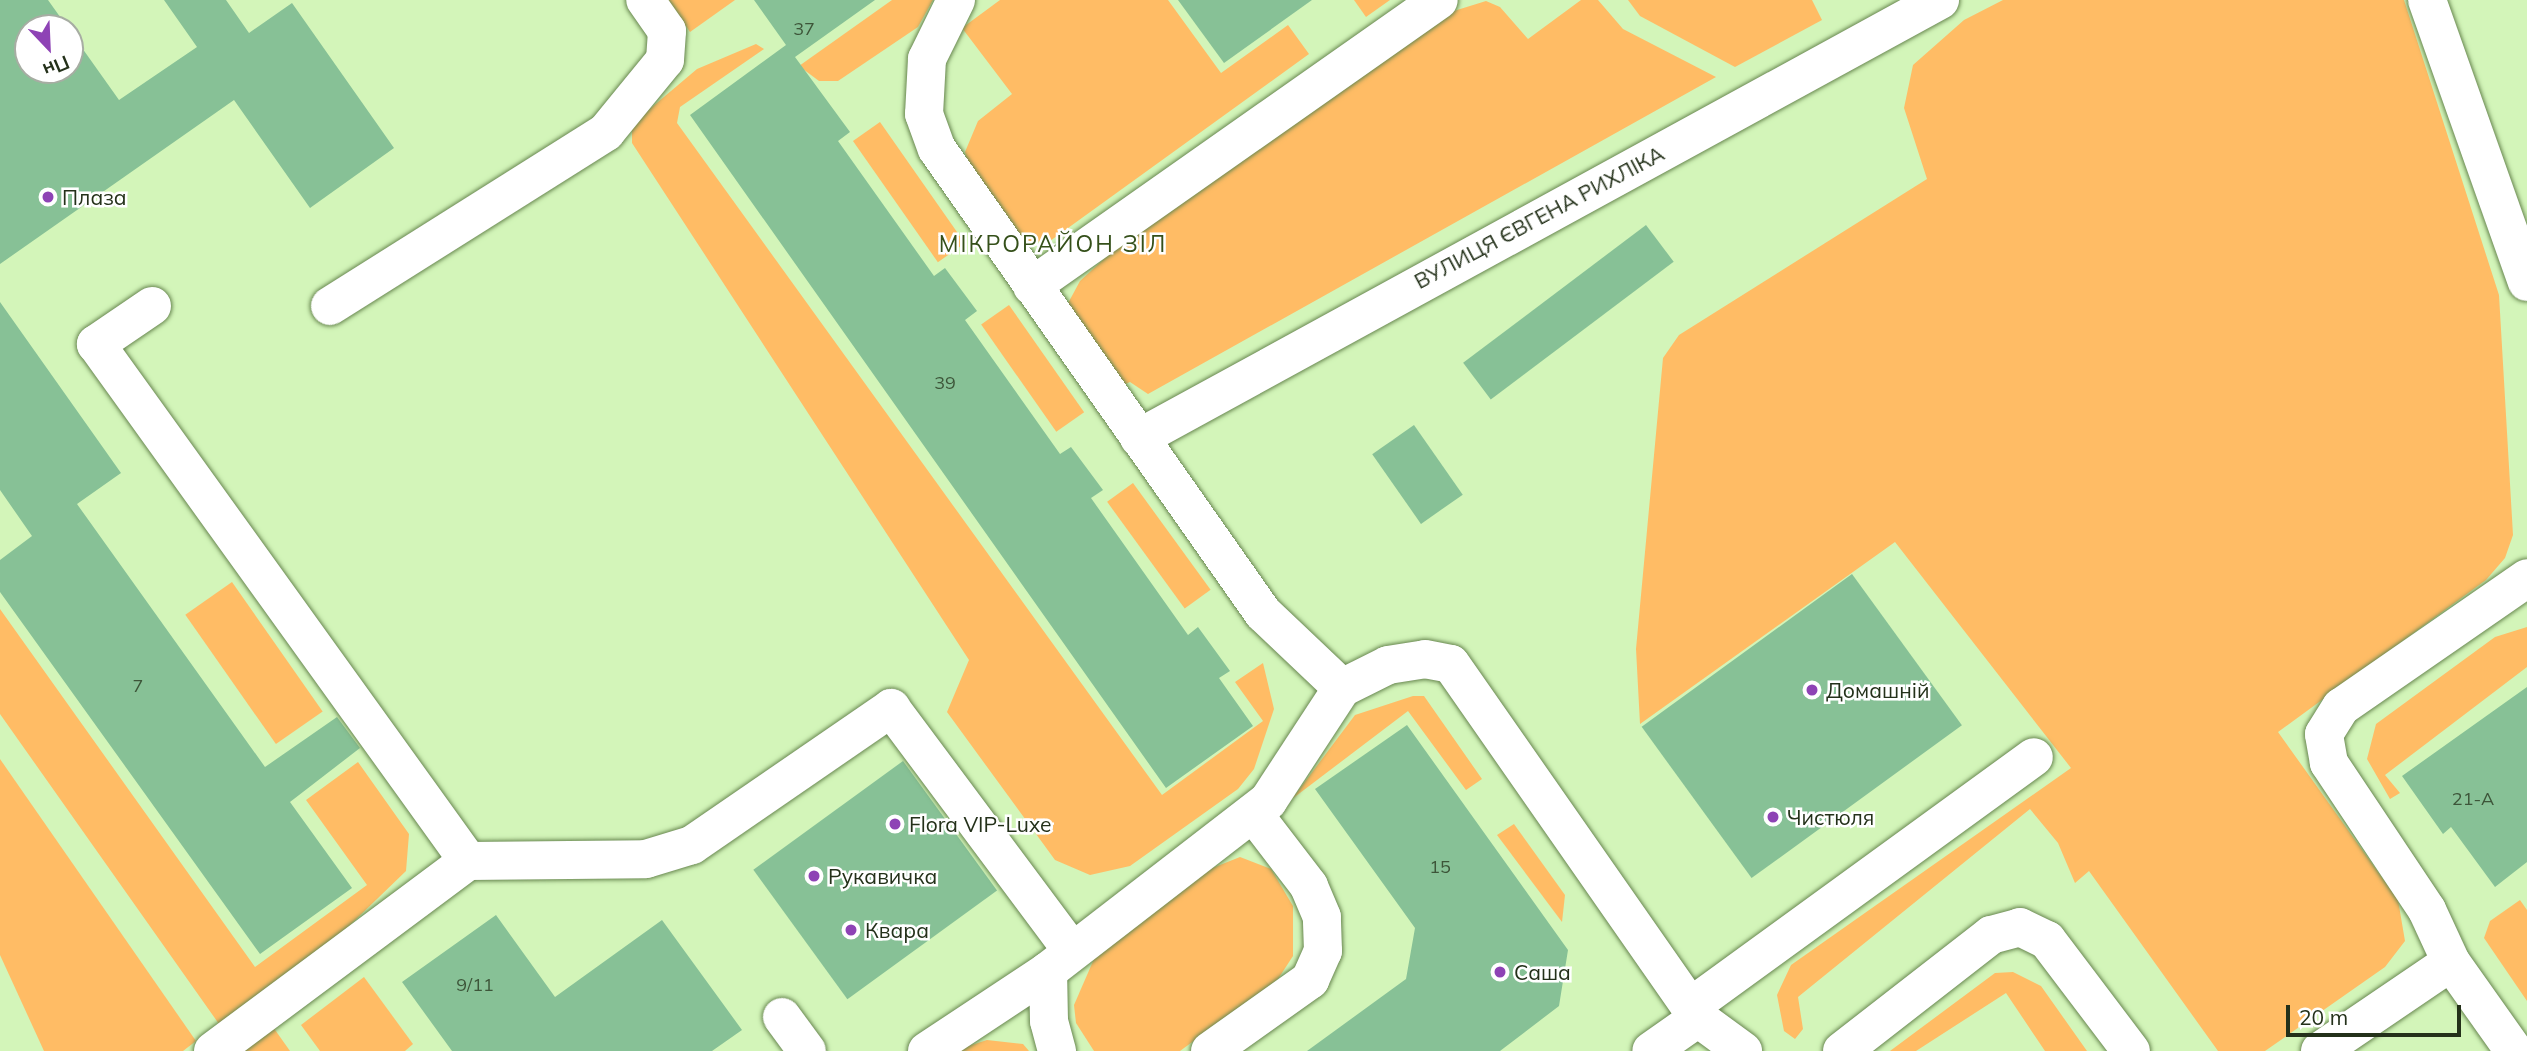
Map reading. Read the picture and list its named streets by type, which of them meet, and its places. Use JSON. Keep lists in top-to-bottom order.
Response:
{
  "streets": {
    "street": ["ВУЛИЦЯ ЄВГЕНА РИХЛІКА"]
  },
  "districts": ["МІКРОРАЙОН ЗІЛ"],
  "places": [
    "Плаза",
    "Домашній",
    "Чистюля",
    "Flora VIP-Luxe",
    "Рукавичка",
    "Квара",
    "Саша"
  ],
  "house_numbers": [
    "37",
    "39",
    "7",
    "21-А",
    "15",
    "9/11"
  ],
  "scale_bar": "20 m",
  "north": "bottom right"
}
